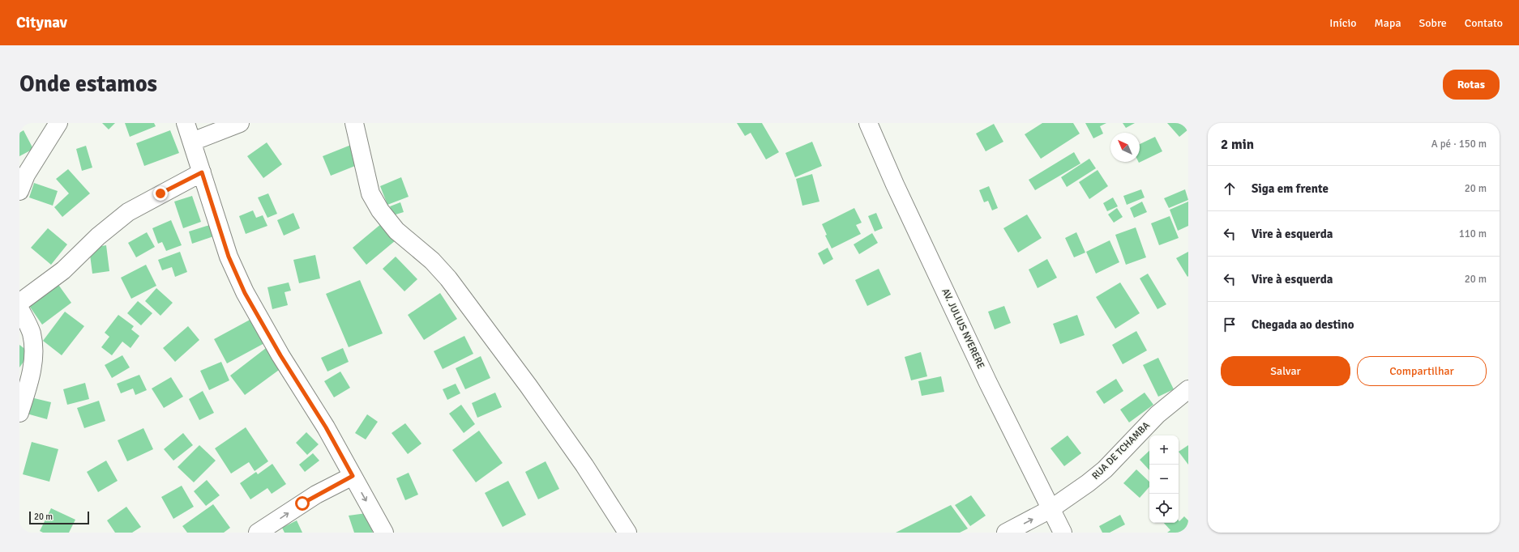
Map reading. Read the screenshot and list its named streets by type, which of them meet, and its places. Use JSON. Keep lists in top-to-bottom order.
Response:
{
  "streets": {
    "street": ["AV. JULIUS NYERERE", "RUA DE TCHAMBA"]
  },
  "crossings": [
    ["AV. JULIUS NYERERE", "RUA DE TCHAMBA"]
  ],
  "scale_bar": "20 m",
  "north": "top left",
  "page": {
    "header": "Citynav",
    "nav": [
      "Início",
      "Mapa",
      "Sobre",
      "Contato"
    ],
    "buttons": [
      "Rotas",
      ["Salvar", "Compartilhar"]
    ],
    "title": "Onde estamos",
    "heading": ["2 min", "A pé · 150 m"],
    "list": [
      ["Siga em frente", "20 m"],
      ["Vire à esquerda", "110 m"],
      ["Vire à esquerda", "20 m"],
      "Chegada ao destino"
    ],
    "map_buttons": ["+", "−"],
    "scale": "20 m"
  }
}
